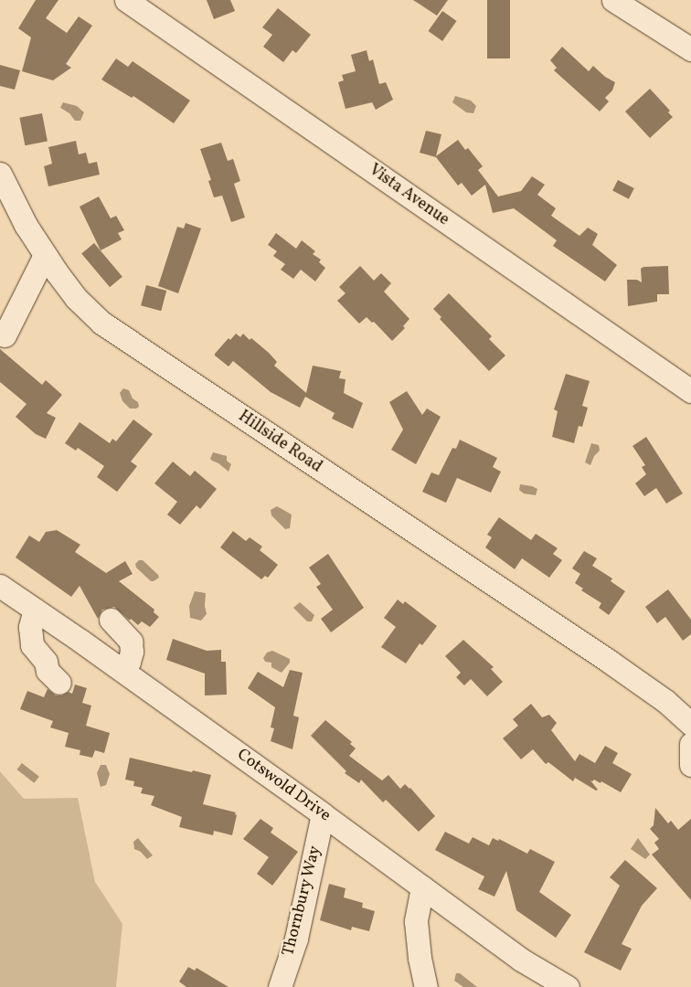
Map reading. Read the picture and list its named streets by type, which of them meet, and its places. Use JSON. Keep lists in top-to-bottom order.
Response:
{
  "streets": {
    "street": [
      "Vista Avenue",
      "Hillside Road",
      "Cotswold Drive",
      "Thornbury Way"
    ]
  },
  "crossings": [
    ["Cotswold Drive", "Thornbury Way"]
  ]
}
